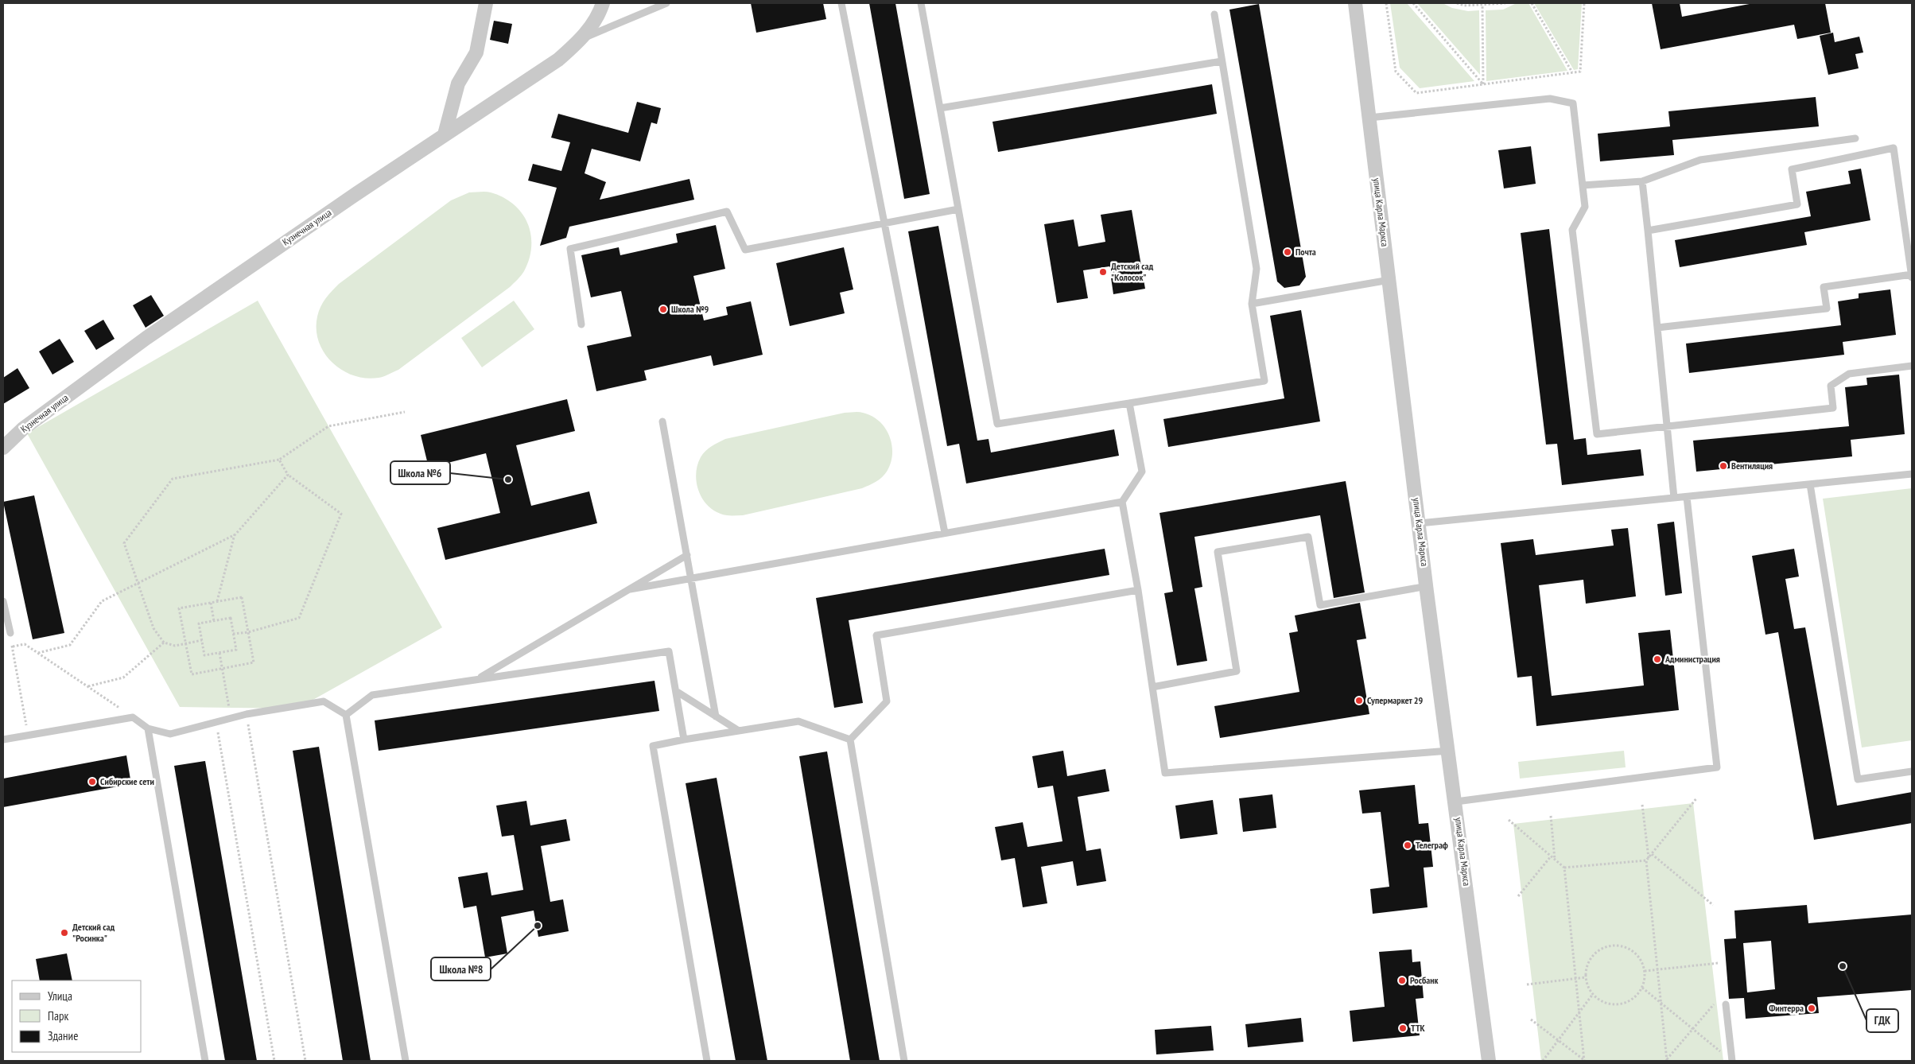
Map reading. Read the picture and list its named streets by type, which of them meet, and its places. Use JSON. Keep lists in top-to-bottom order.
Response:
{
  "streets": {
    "street": ["улица Карла Маркса", "Кузнечная улица"]
  },
  "places": [
    "Почта",
    "Детский сад \"Колосок\"",
    "Школа №9",
    "Вентиляция",
    "Школа №6",
    "Администрация",
    "Супермаркет 29",
    "Сибирские сети",
    "Телеграф",
    "Школа №8",
    "Детский сад \"Росинка\"",
    "ГДК",
    "Росбанк",
    "Финтерра",
    "ТТК"
  ],
  "legend": ["Улица", "Парк", "Здание"]
}
